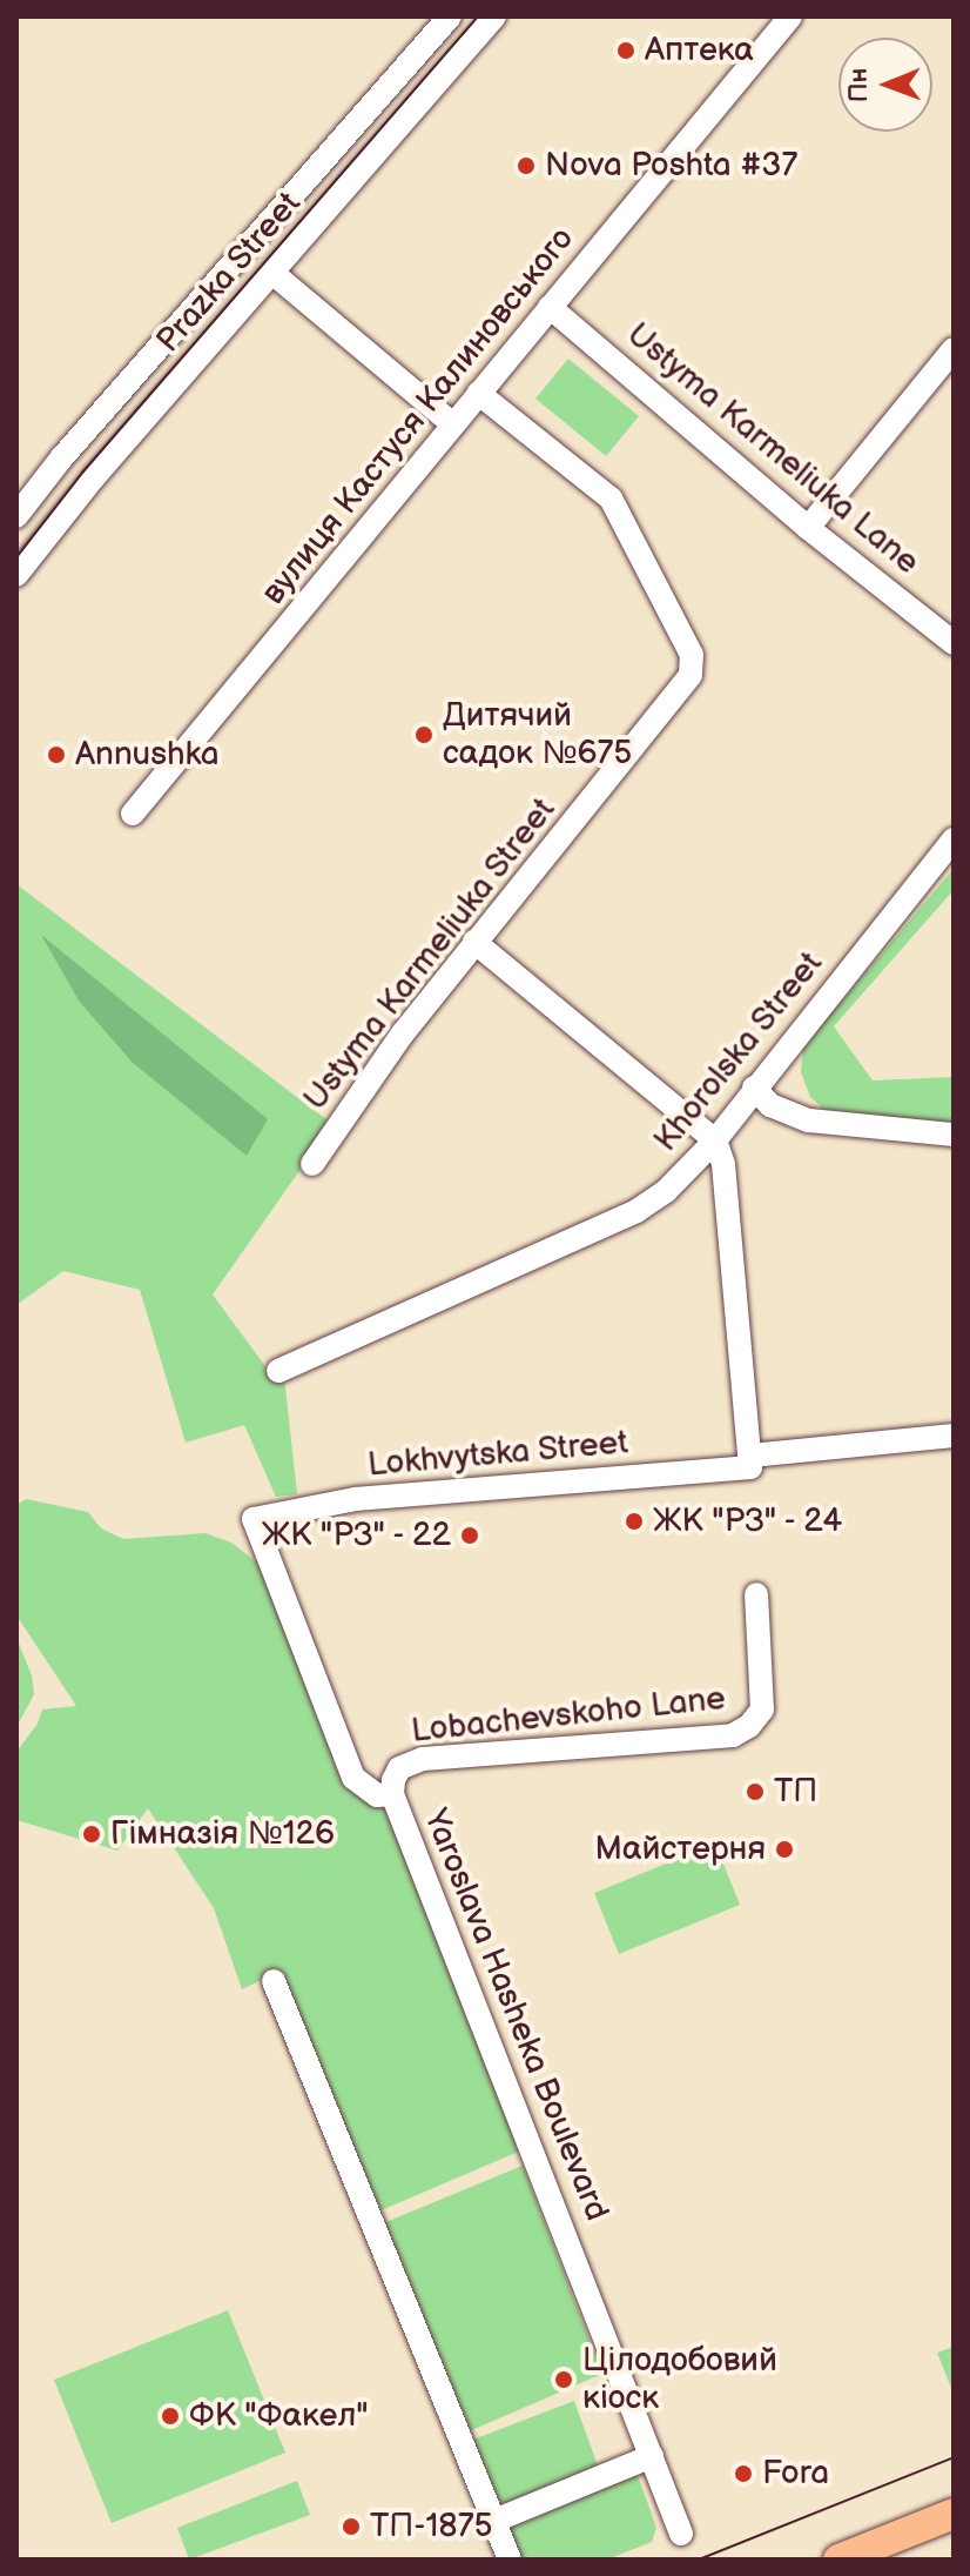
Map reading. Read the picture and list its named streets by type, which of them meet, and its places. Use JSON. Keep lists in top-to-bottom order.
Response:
{
  "streets": {
    "street": [
      "Prazka Street",
      "вулиця Кастуся Калиновського",
      "Ustyma Karmeliuka Lane",
      "Ustyma Karmeliuka Street",
      "Khorolska Street",
      "Lokhvytska Street",
      "Lobachevskoho Lane",
      "Yaroslava Hasheka Boulevard"
    ]
  },
  "crossings": [
    ["вулиця Кастуся Калиновського", "Ustyma Karmeliuka Lane"],
    ["вулиця Кастуся Калиновського", "Ustyma Karmeliuka Street"],
    ["Lokhvytska Street", "Yaroslava Hasheka Boulevard"],
    ["Lobachevskoho Lane", "Yaroslava Hasheka Boulevard"]
  ],
  "places": [
    "Аптека",
    "Nova Poshta #37",
    "Дитячий садок №675",
    "Annushka",
    "ЖК \"РЗ\" - 24",
    "ЖК \"РЗ\" - 22",
    "ТП",
    "Гімназія №126",
    "Майстерня",
    "Цілодобовий кіоск",
    "ФК \"Факел\"",
    "Fora",
    "ТП-1875"
  ],
  "north": "left"
}
